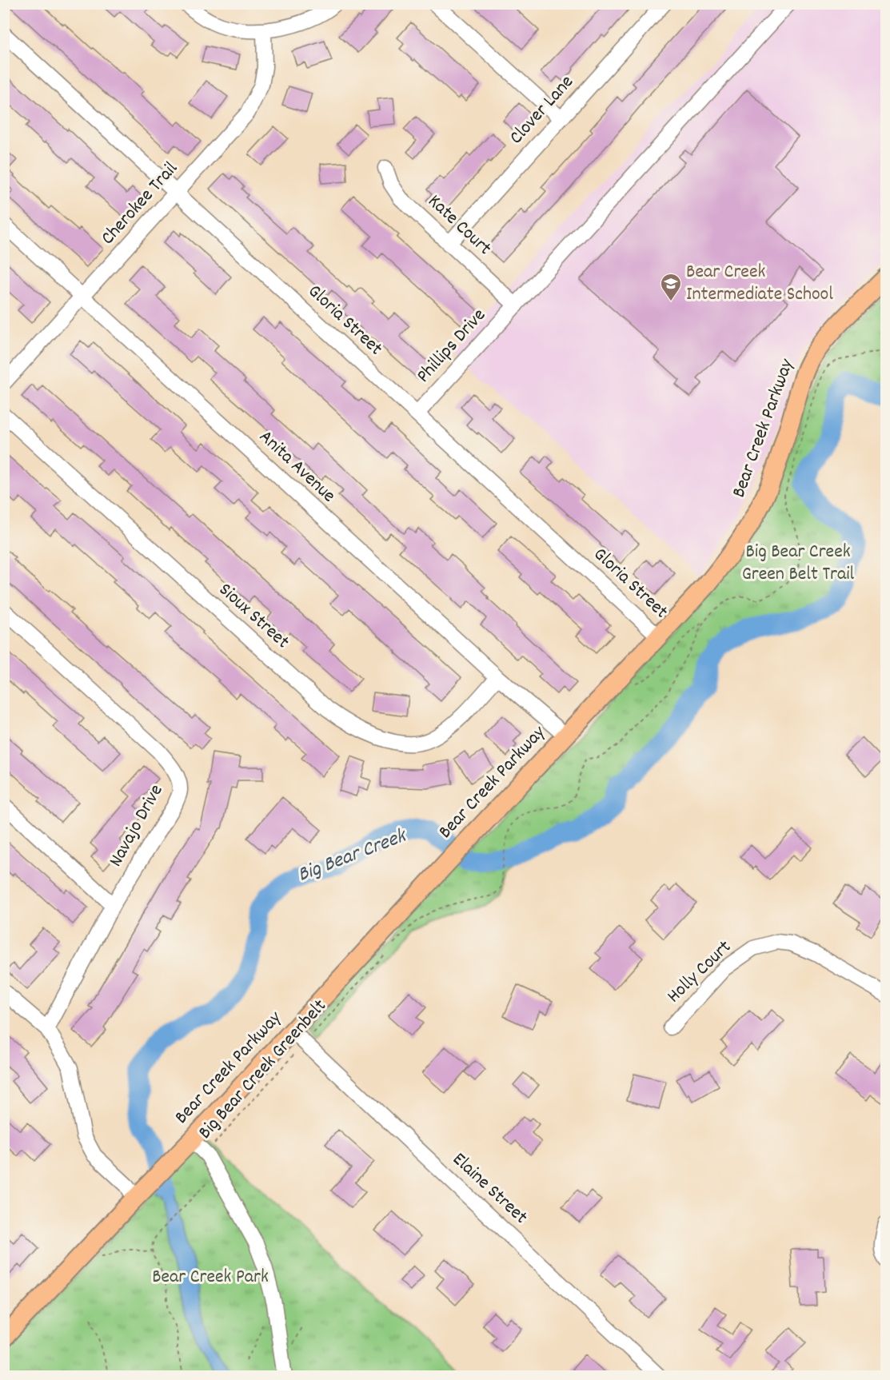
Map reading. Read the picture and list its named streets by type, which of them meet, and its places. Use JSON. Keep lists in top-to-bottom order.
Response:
{
  "streets": {
    "main road": ["Bear Creek Parkway"],
    "street": [
      "Clover Lane",
      "Cherokee Trail",
      "Kate Court",
      "Gloria Street",
      "Phillips Drive",
      "Anita Avenue",
      "Sioux Street",
      "Navajo Drive",
      "Holly Court",
      "Elaine Street"
    ],
    "path": ["Big Bear Creek Greenbelt"]
  },
  "crossings": [
    ["Clover Lane", "Kate Court"],
    ["Cherokee Trail", "Gloria Street"],
    ["Cherokee Trail", "Anita Avenue"],
    ["Kate Court", "Phillips Drive"],
    ["Gloria Street", "Phillips Drive"],
    ["Gloria Street", "Bear Creek Parkway"],
    ["Bear Creek Parkway", "Anita Avenue"],
    ["Bear Creek Parkway", "Big Bear Creek Greenbelt"],
    ["Bear Creek Parkway", "Elaine Street"],
    ["Anita Avenue", "Sioux Street"],
    ["Big Bear Creek Greenbelt", "Elaine Street"]
  ],
  "water": ["Big Bear Creek"],
  "parks": ["Big Bear Creek Green Belt Trail", "Bear Creek Park"],
  "places": {
    "school or university": ["Bear Creek Intermediate School"]
  }
}
